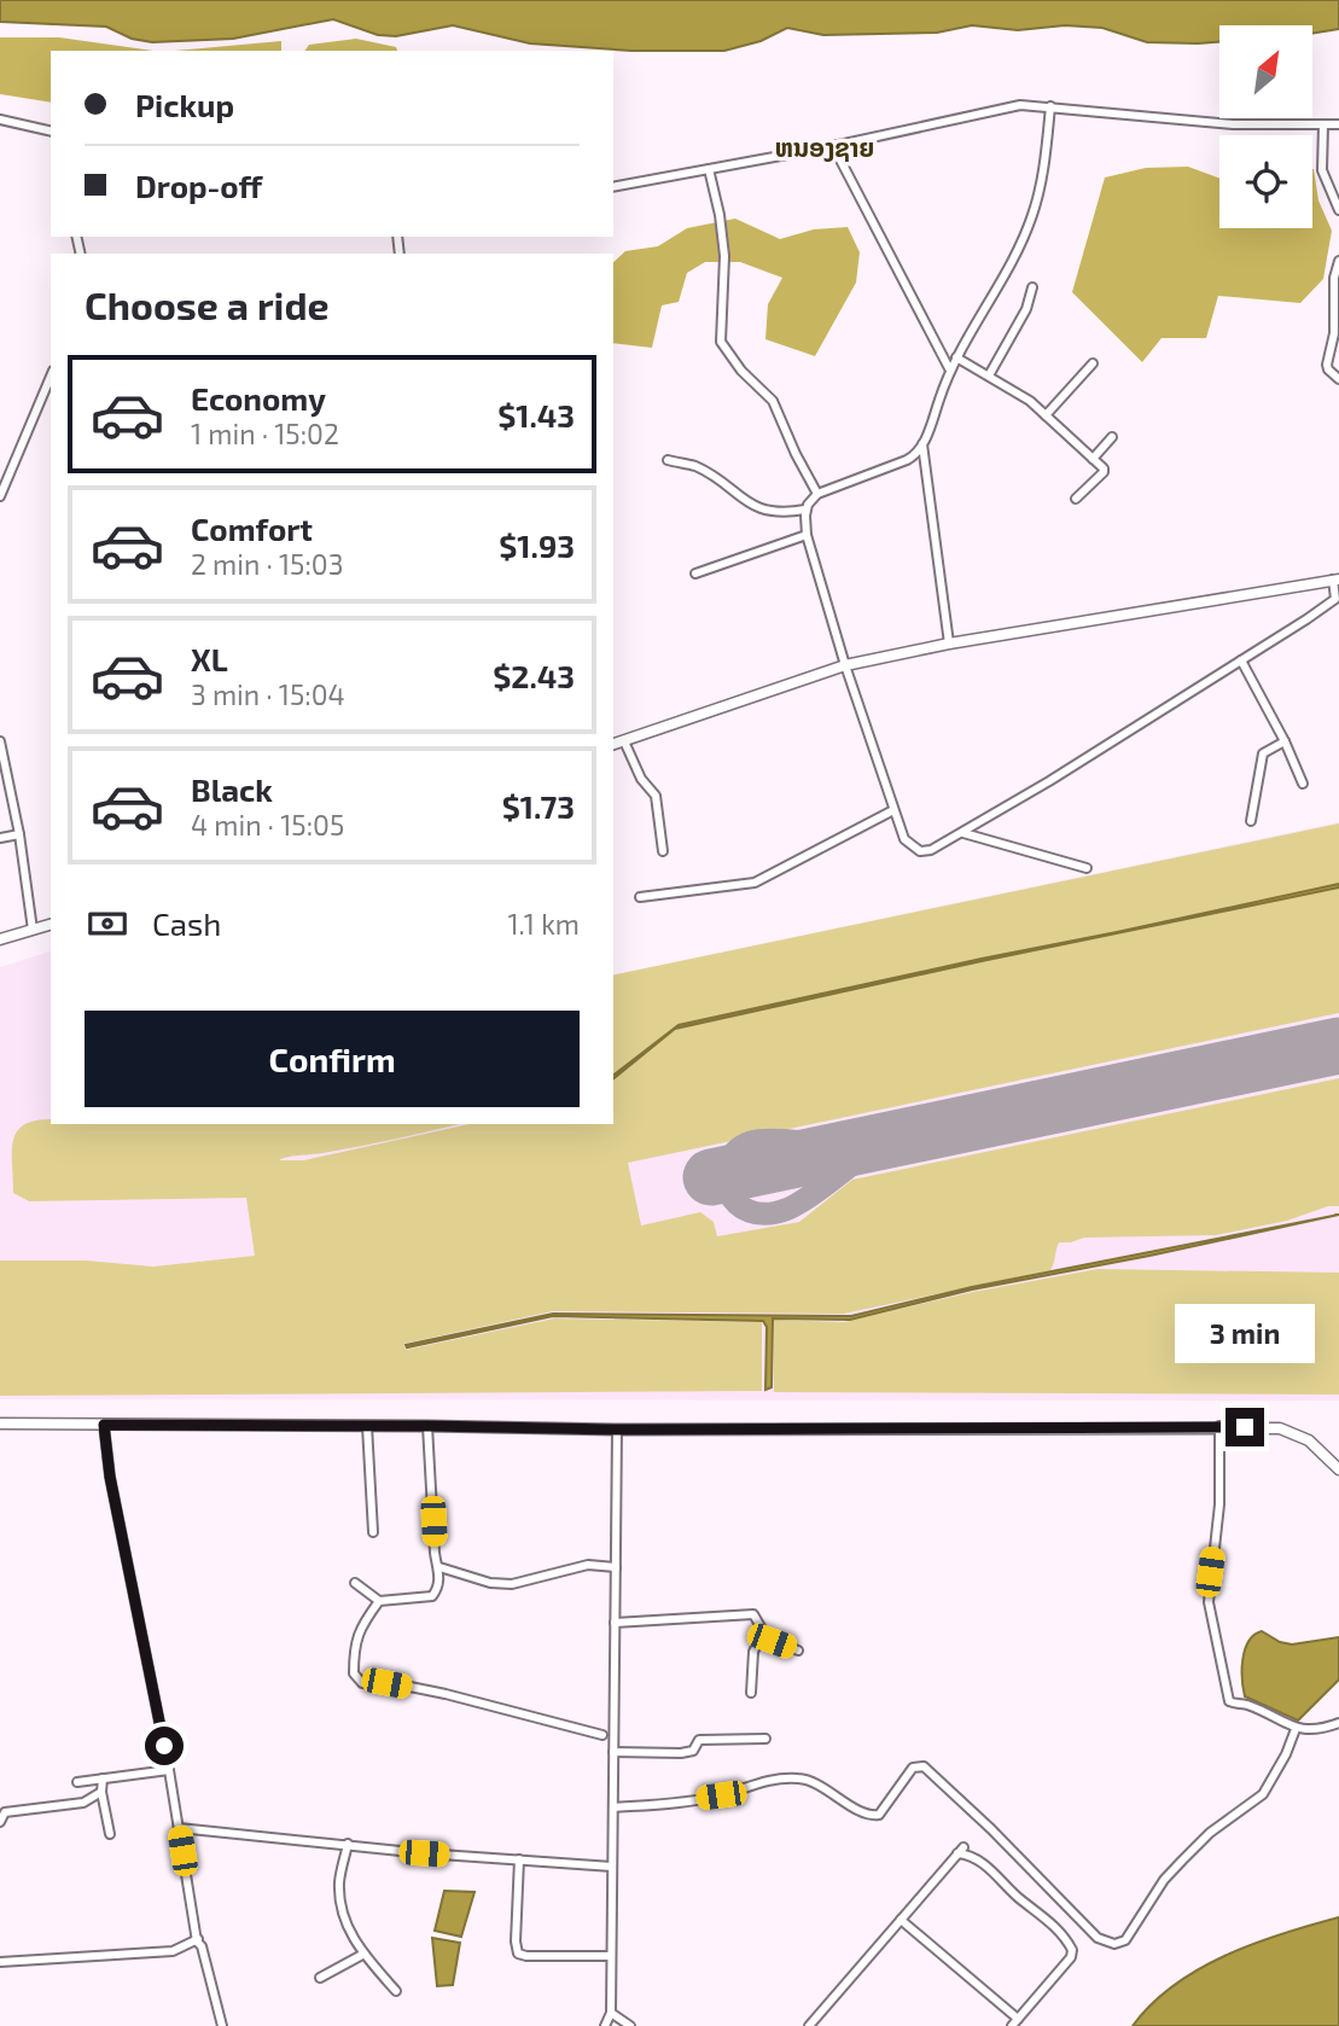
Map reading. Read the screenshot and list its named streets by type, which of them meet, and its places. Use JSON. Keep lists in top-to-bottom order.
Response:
{
  "districts": ["ຫນອງຊາຍ"],
  "north": "top right",
  "page": {
    "banner": ["Pickup", "Drop-off"],
    "heading": "Choose a ride",
    "list": [
      {
        "name": "Economy",
        "note": "1 min · 15:02",
        "value": "$1.43"
      },
      {
        "name": "Comfort",
        "note": "2 min · 15:03",
        "value": "$1.93"
      },
      {
        "name": "XL",
        "note": "3 min · 15:04",
        "value": "$2.43"
      },
      {
        "name": "Black",
        "note": "4 min · 15:05",
        "value": "$1.73"
      }
    ],
    "pay": ["Cash", "1.1 km"],
    "buttons": "Confirm",
    "bubble": "3 min"
  }
}
